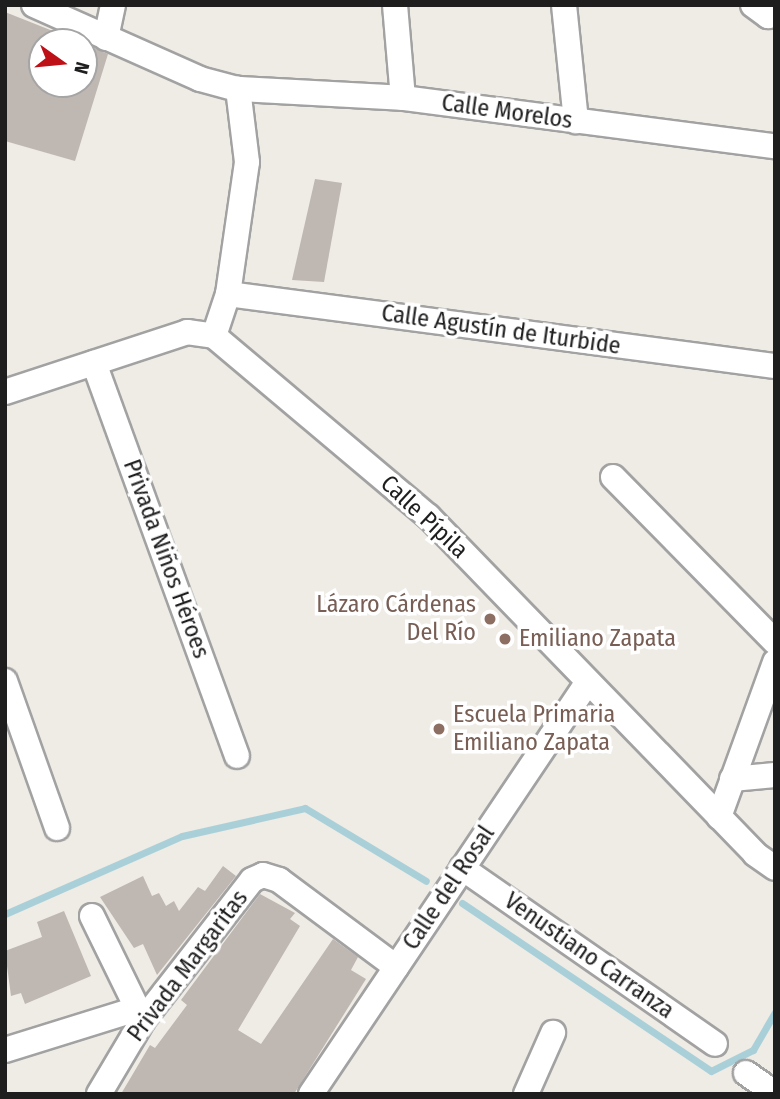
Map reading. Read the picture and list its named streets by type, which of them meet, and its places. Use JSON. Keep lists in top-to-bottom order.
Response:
{
  "streets": {
    "street": [
      "Calle Morelos",
      "Calle Agustín de Iturbide",
      "Calle Pípila",
      "Privada Niños Héroes",
      "Calle del Rosal",
      "Venustiano Carranza",
      "Privada Margaritas"
    ]
  },
  "crossings": [
    ["Calle Pípila", "Calle del Rosal"],
    ["Calle del Rosal", "Venustiano Carranza"],
    ["Calle del Rosal", "Privada Margaritas"]
  ],
  "places": ["Lázaro Cárdenas Del Río", "Emiliano Zapata", "Escuela Primaria Emiliano Zapata"],
  "north": "right"
}
